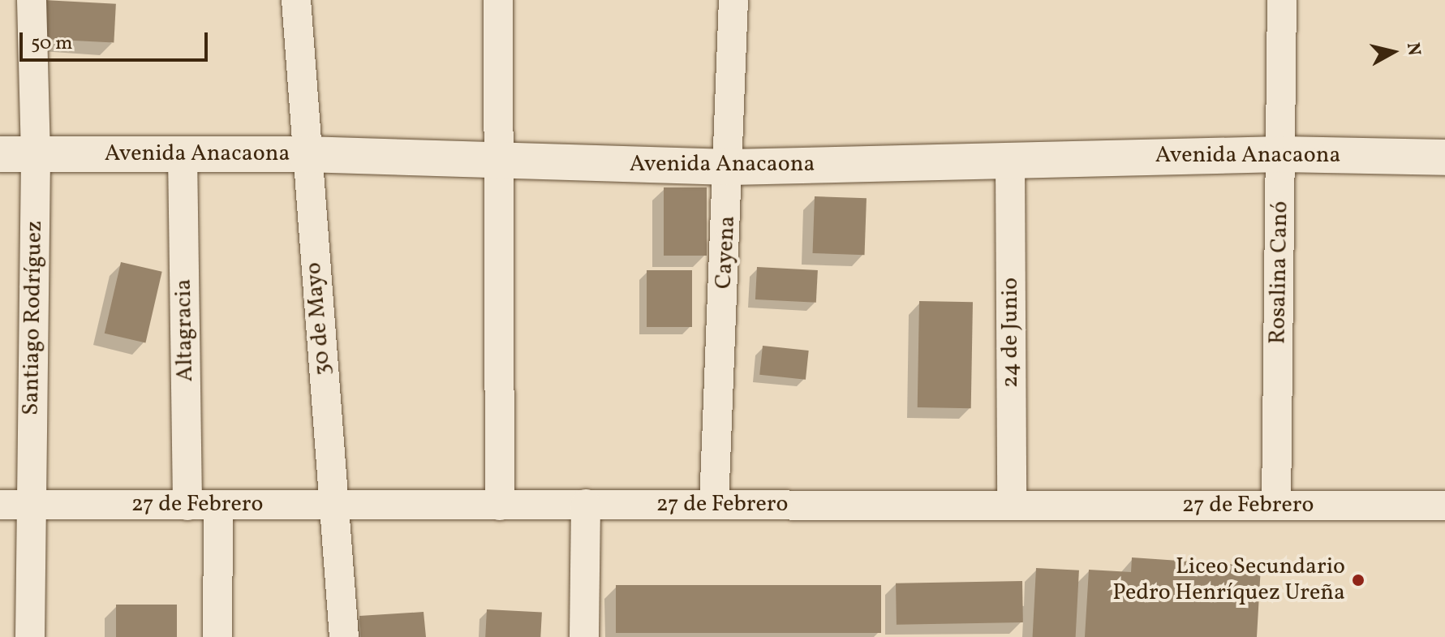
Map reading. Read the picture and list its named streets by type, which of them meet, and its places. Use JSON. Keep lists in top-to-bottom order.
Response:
{
  "streets": {
    "street": [
      "Avenida Anacaona",
      "Cayena",
      "Rosalina Canó",
      "Santiago Rodríguez",
      "30 de Mayo",
      "Altagracia",
      "24 de Junio",
      "27 de Febrero"
    ]
  },
  "crossings": [
    ["Avenida Anacaona", "Cayena"],
    ["Avenida Anacaona", "Rosalina Canó"],
    ["Avenida Anacaona", "Santiago Rodríguez"],
    ["Avenida Anacaona", "30 de Mayo"],
    ["Avenida Anacaona", "Altagracia"],
    ["Avenida Anacaona", "24 de Junio"],
    ["Cayena", "27 de Febrero"],
    ["Rosalina Canó", "27 de Febrero"],
    ["Santiago Rodríguez", "27 de Febrero"],
    ["30 de Mayo", "27 de Febrero"],
    ["Altagracia", "27 de Febrero"],
    ["24 de Junio", "27 de Febrero"]
  ],
  "places": ["Liceo Secundario Pedro Henríquez Ureña"],
  "scale_bar": "50 m",
  "north": "right"
}
